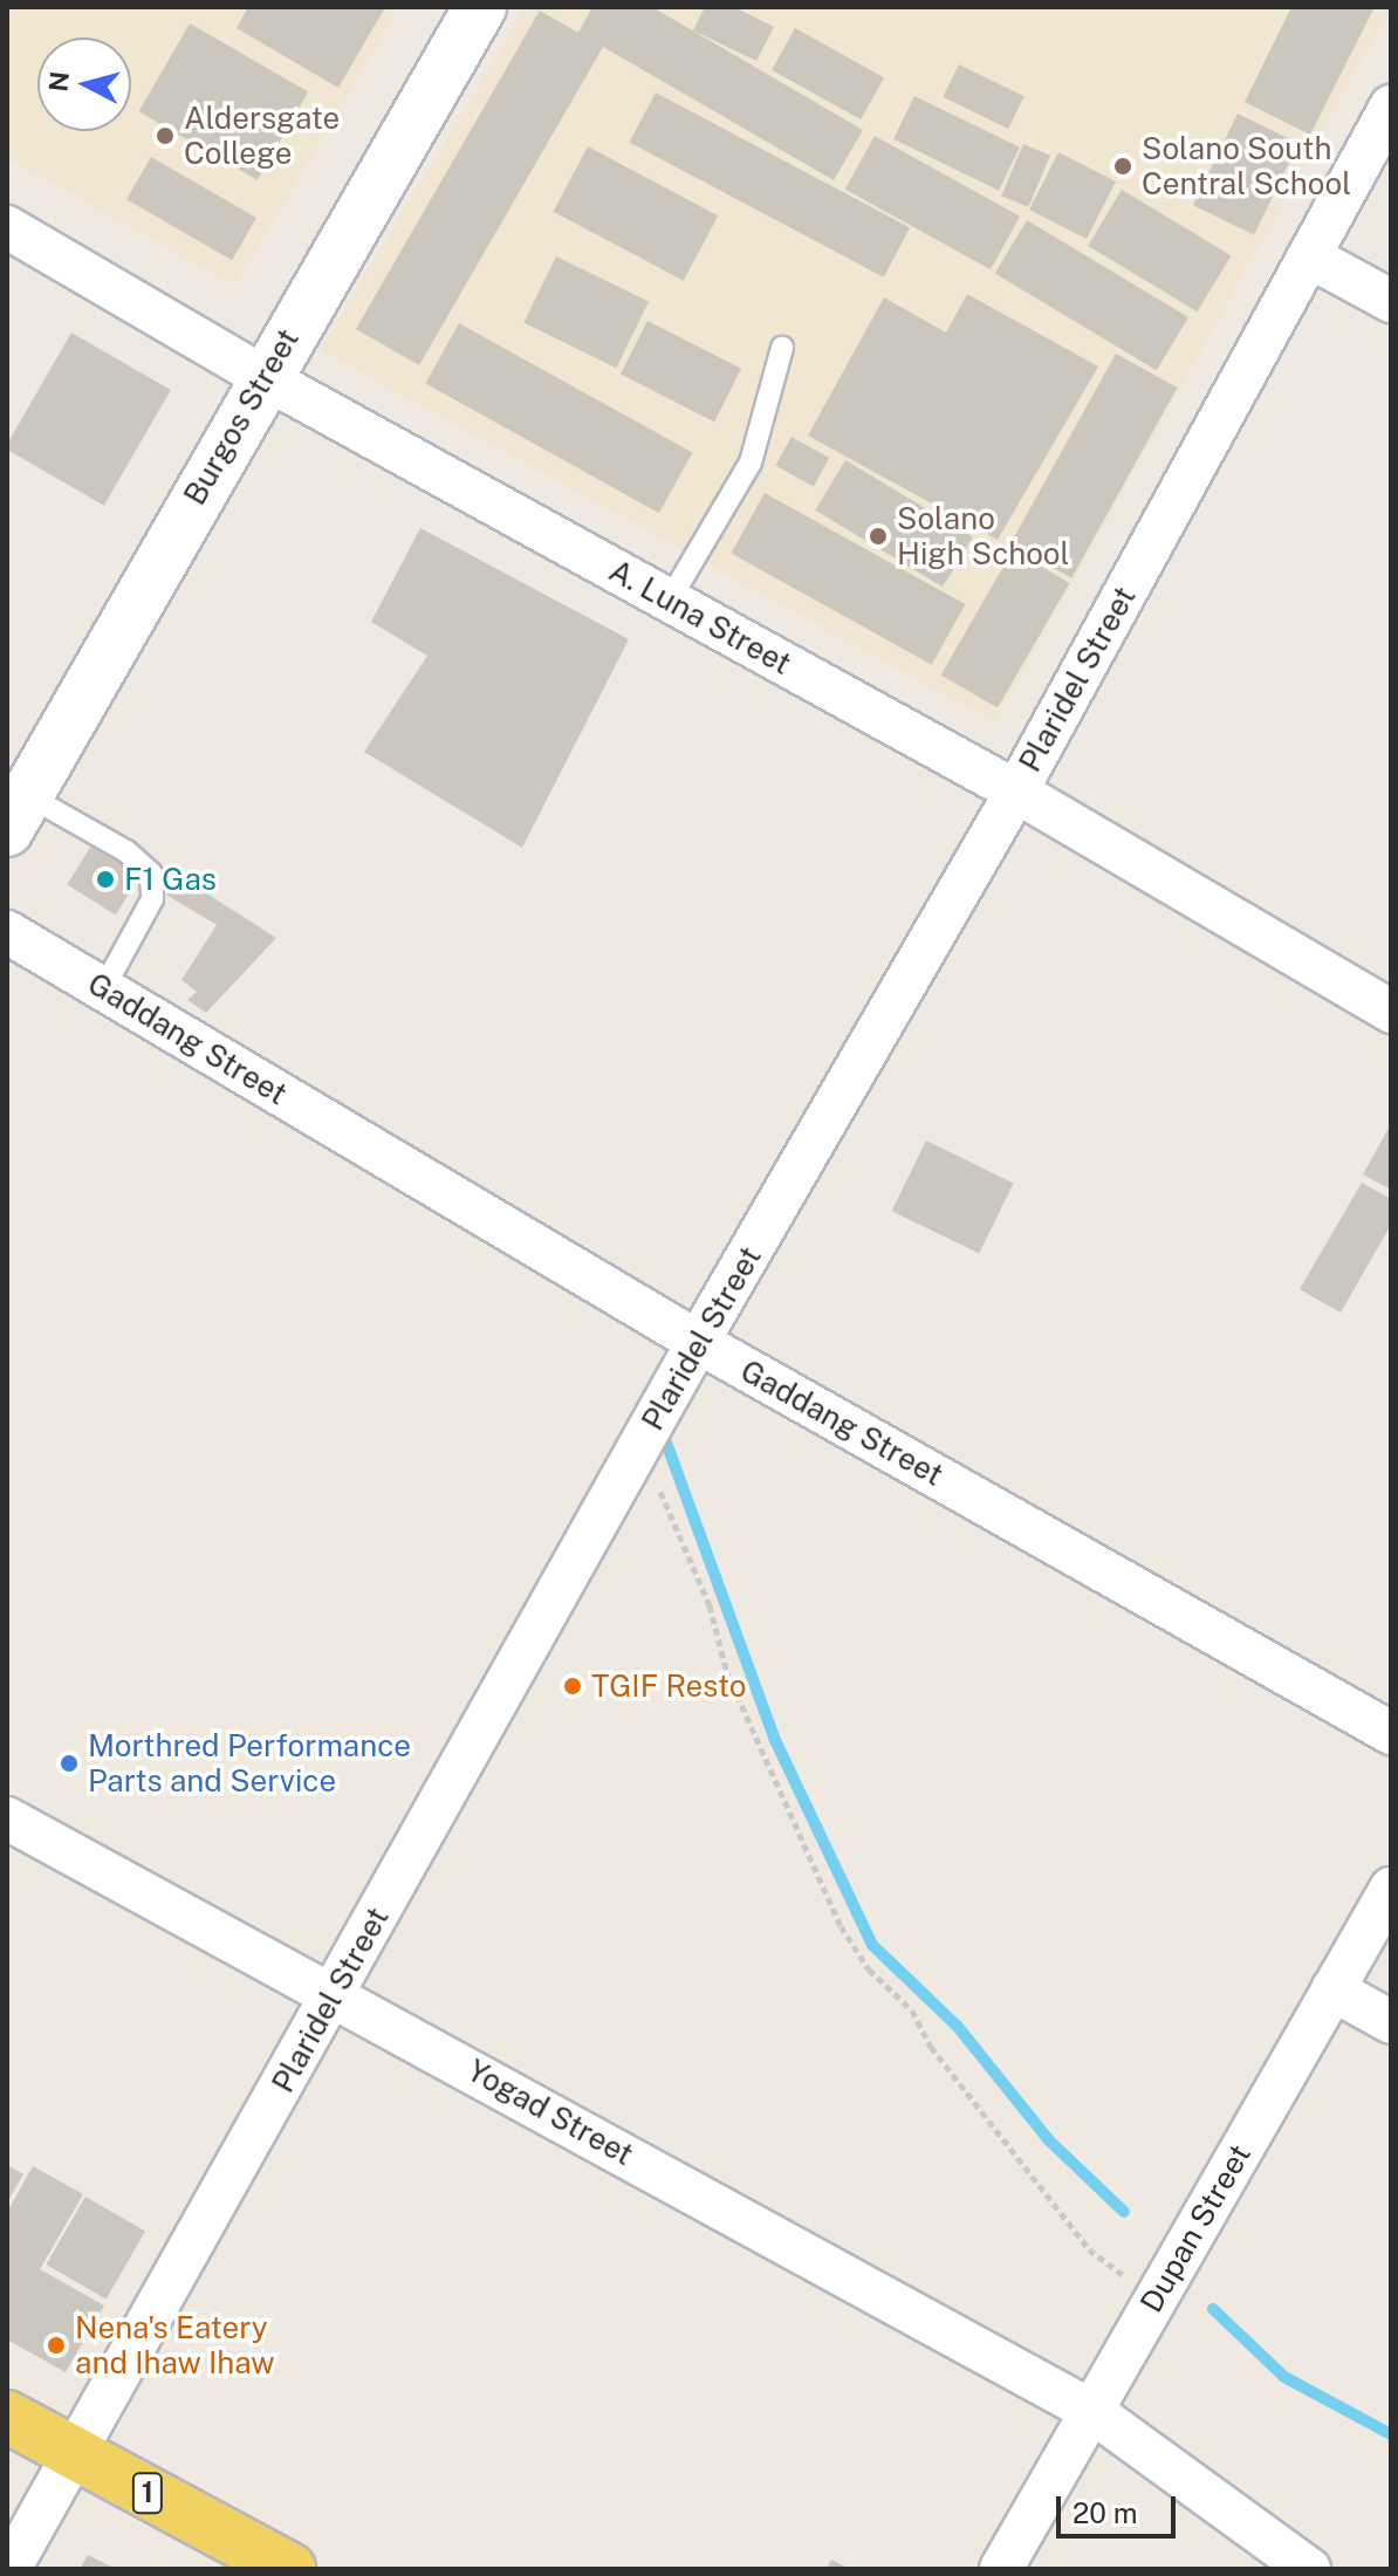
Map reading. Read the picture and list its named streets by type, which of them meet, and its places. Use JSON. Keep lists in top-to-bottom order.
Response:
{
  "streets": {
    "main road": ["Burgos Street", "1"],
    "street": [
      "A. Luna Street",
      "Plaridel Street",
      "Gaddang Street",
      "Yogad Street",
      "Dupan Street"
    ]
  },
  "crossings": [
    ["Burgos Street", "A. Luna Street"],
    ["A. Luna Street", "Plaridel Street"],
    ["Plaridel Street", "Gaddang Street"],
    ["Plaridel Street", "Yogad Street"],
    ["Plaridel Street", "1"],
    ["Yogad Street", "Dupan Street"]
  ],
  "places": [
    "Aldersgate College",
    "Solano South Central School",
    "Solano High School",
    "F1 Gas",
    "TGIF Resto",
    "Morthred Performance Parts and Service",
    "Nena's Eatery and Ihaw Ihaw"
  ],
  "scale_bar": "20 m",
  "north": "left"
}
